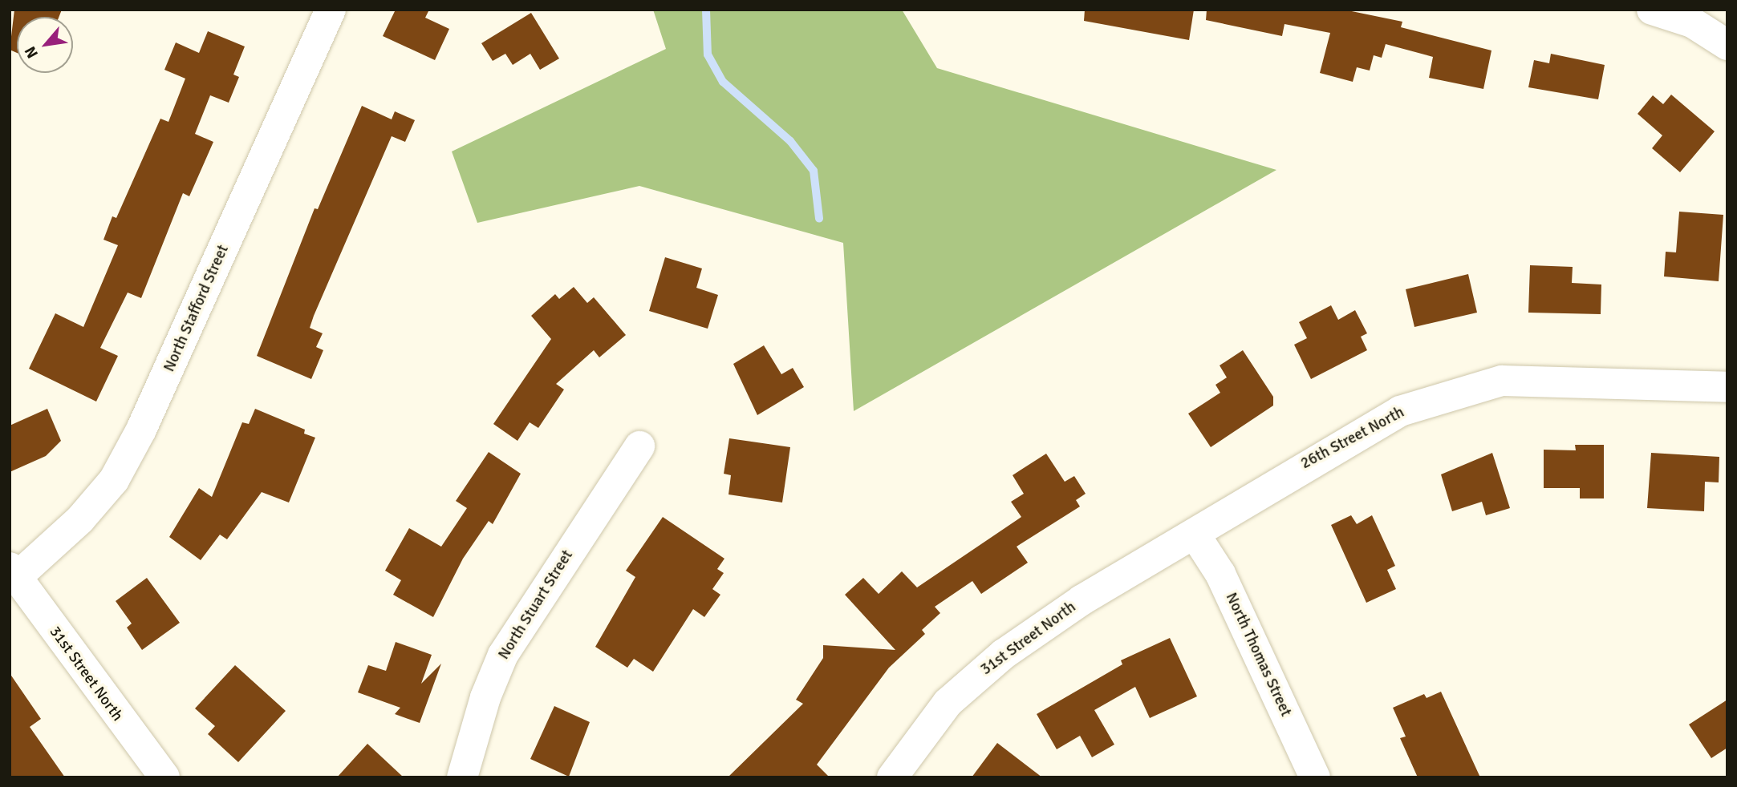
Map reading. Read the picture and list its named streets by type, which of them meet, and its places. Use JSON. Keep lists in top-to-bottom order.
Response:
{
  "streets": {
    "street": [
      "North Stafford Street",
      "26th Street North",
      "North Stuart Street",
      "31st Street North",
      "North Thomas Street"
    ]
  },
  "crossings": [
    ["North Stafford Street", "31st Street North"],
    ["26th Street North", "31st Street North"],
    ["26th Street North", "North Thomas Street"],
    ["31st Street North", "North Thomas Street"]
  ],
  "north": "bottom left"
}
